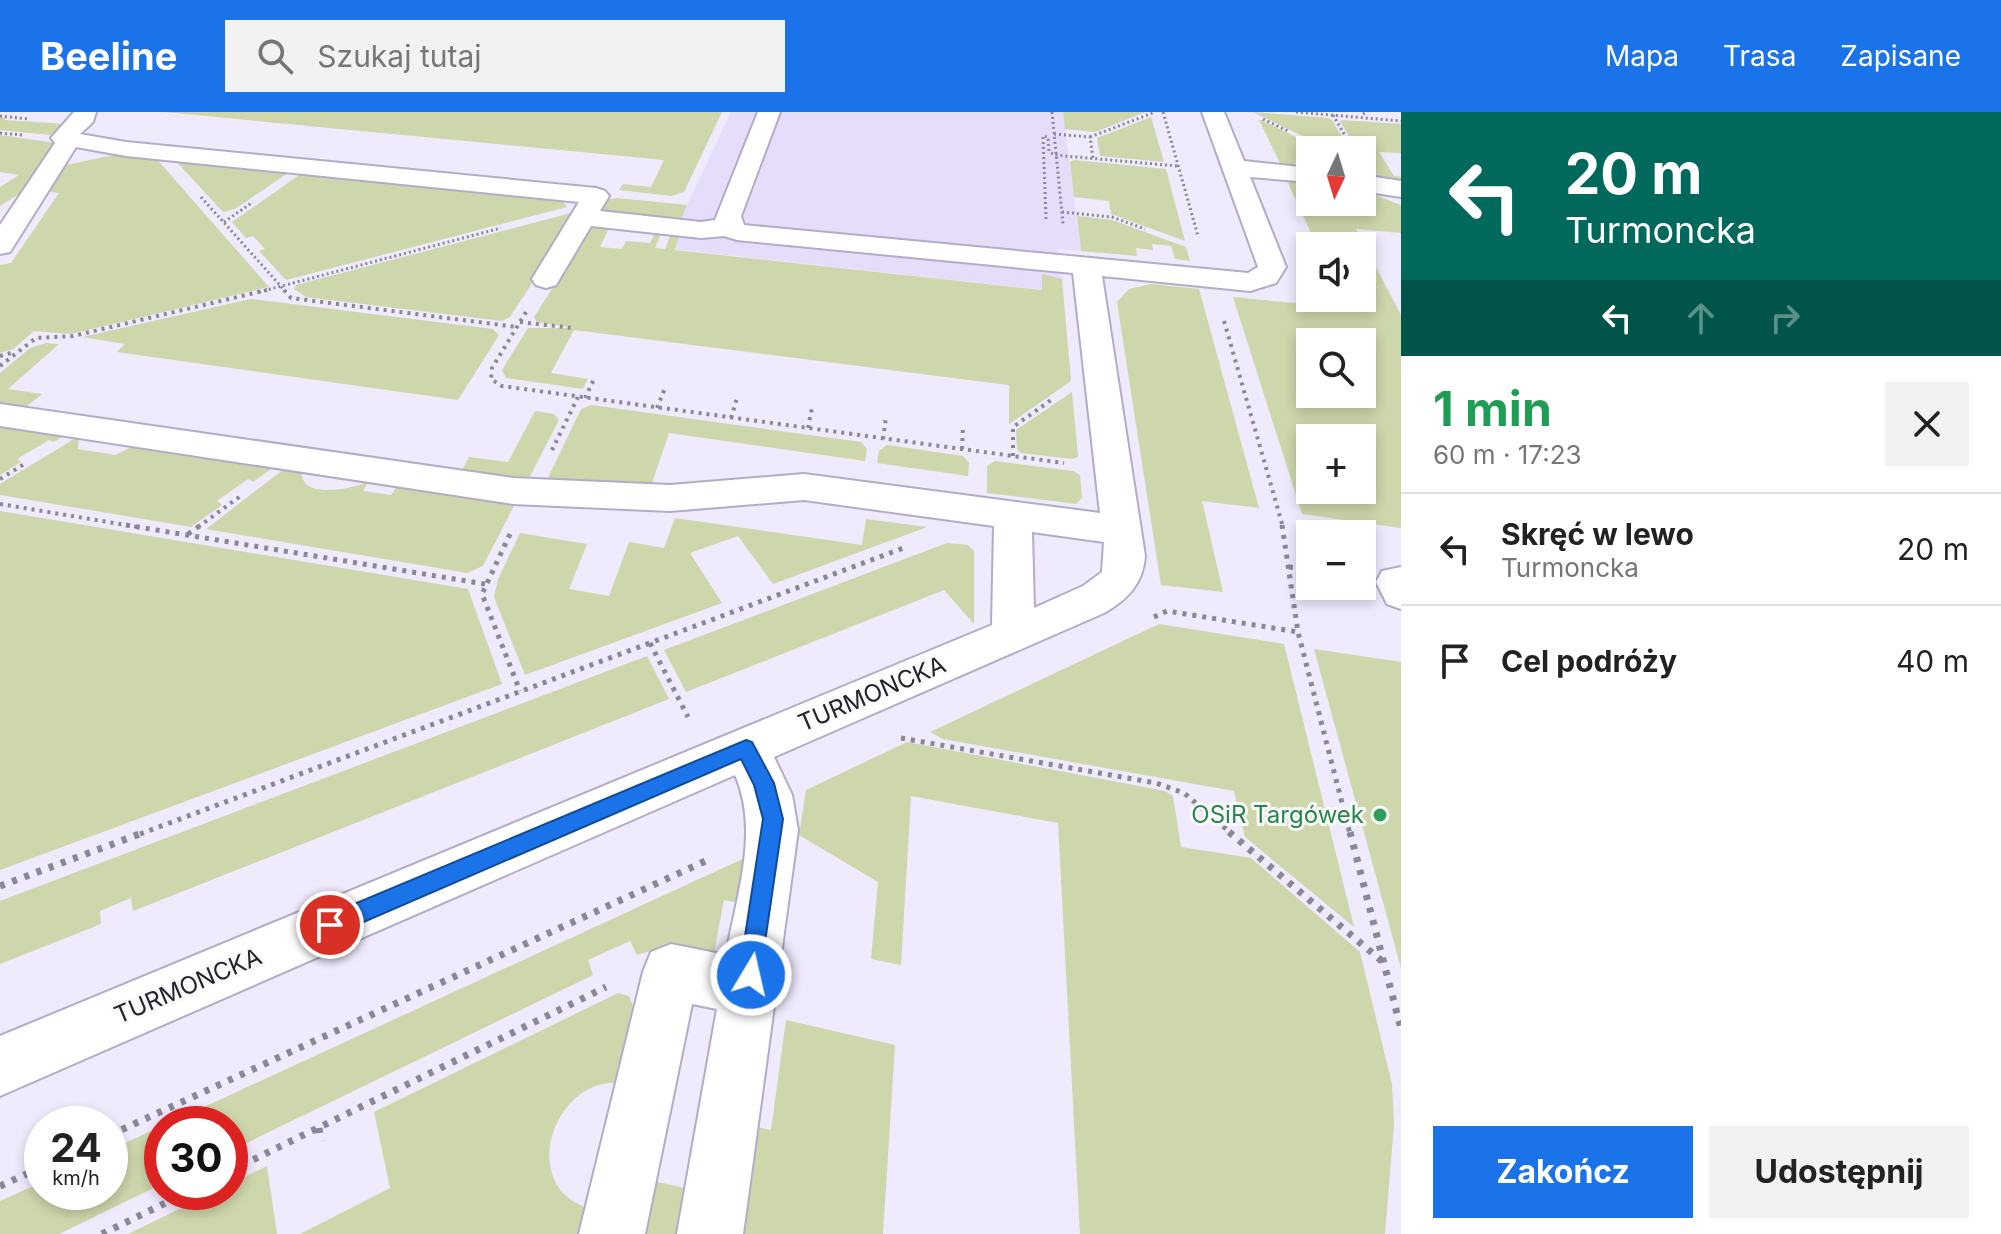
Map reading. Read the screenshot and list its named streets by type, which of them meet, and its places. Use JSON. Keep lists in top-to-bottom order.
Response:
{
  "streets": {
    "street": ["TURMONCKA"]
  },
  "places": ["OSiR Targówek"],
  "north": "bottom",
  "page": {
    "header": "Beeline",
    "search": "Szukaj tutaj",
    "nav": ["Mapa", "Trasa", "Zapisane"],
    "turn": ["20 m", "Turmoncka"],
    "map_buttons": ["+", "−"],
    "heading": ["1 min", "60 m · 17:23"],
    "list": [
      {
        "name": "Skręć w lewo",
        "note": "Turmoncka",
        "value": "20 m"
      },
      {
        "name": "Cel podróży",
        "value": "40 m"
      }
    ],
    "speed": "24 km/h",
    "limit": "30",
    "buttons": ["Zakończ", "Udostępnij"]
  }
}
